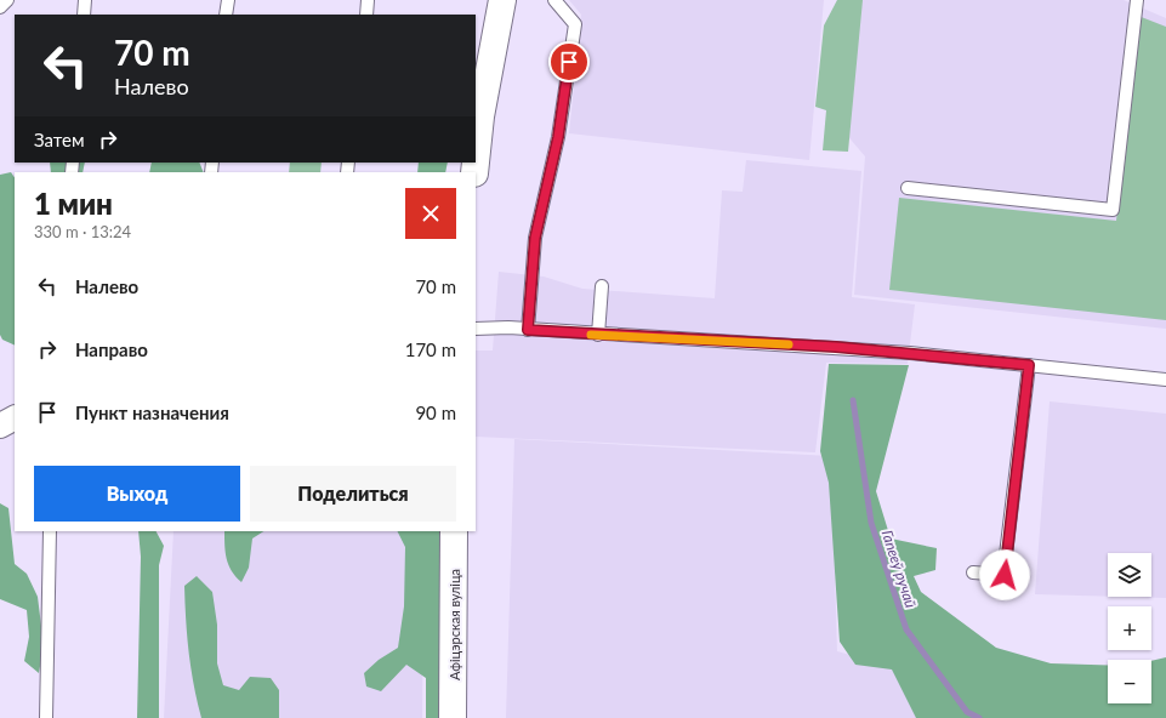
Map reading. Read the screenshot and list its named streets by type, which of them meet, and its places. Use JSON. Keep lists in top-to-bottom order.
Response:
{
  "streets": {
    "street": ["Афіцэрская вуліца"]
  },
  "water": ["Гапееў ручай"],
  "page": {
    "turn": ["70 m", "Налево"],
    "then": "Затем",
    "heading": ["1 мин", "330 m · 13:24"],
    "list": [
      {
        "name": "Налево",
        "value": "70 m"
      },
      {
        "name": "Направо",
        "value": "170 m"
      },
      {
        "name": "Пункт назначения",
        "value": "90 m"
      }
    ],
    "buttons": ["Выход", "Поделиться"],
    "map_buttons": ["+", "−"]
  }
}
